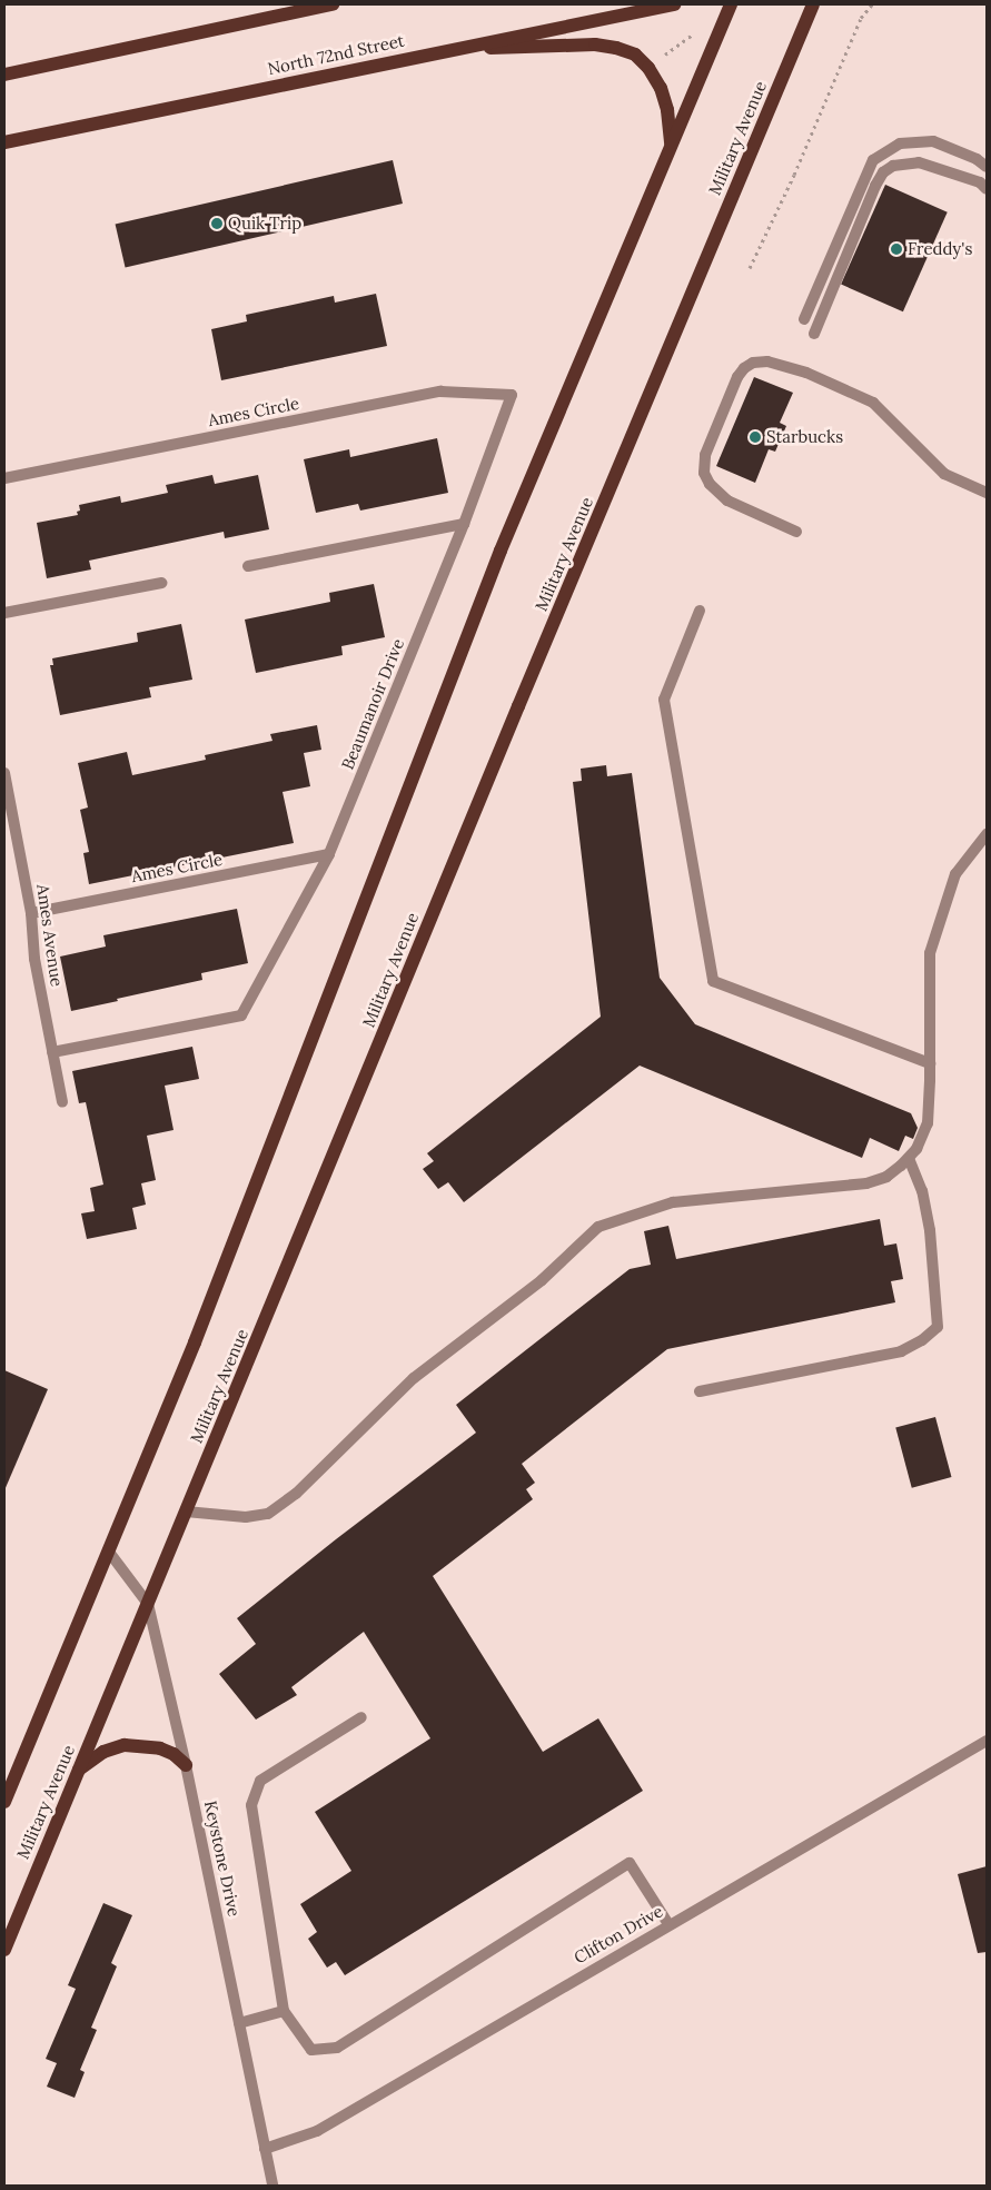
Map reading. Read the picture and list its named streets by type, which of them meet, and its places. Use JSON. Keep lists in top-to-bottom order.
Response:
{
  "streets": {
    "main road": ["North 72nd Street", "Military Avenue"],
    "street": [
      "Ames Circle",
      "Beaumanoir Drive",
      "Ames Avenue",
      "Keystone Drive",
      "Clifton Drive"
    ]
  },
  "crossings": [
    ["Military Avenue", "Keystone Drive"],
    ["Ames Circle", "Beaumanoir Drive"],
    ["Ames Circle", "Ames Avenue"],
    ["Beaumanoir Drive", "Ames Avenue"],
    ["Keystone Drive", "Clifton Drive"]
  ],
  "places": ["Quik Trip", "Freddy's", "Starbucks"]
}
